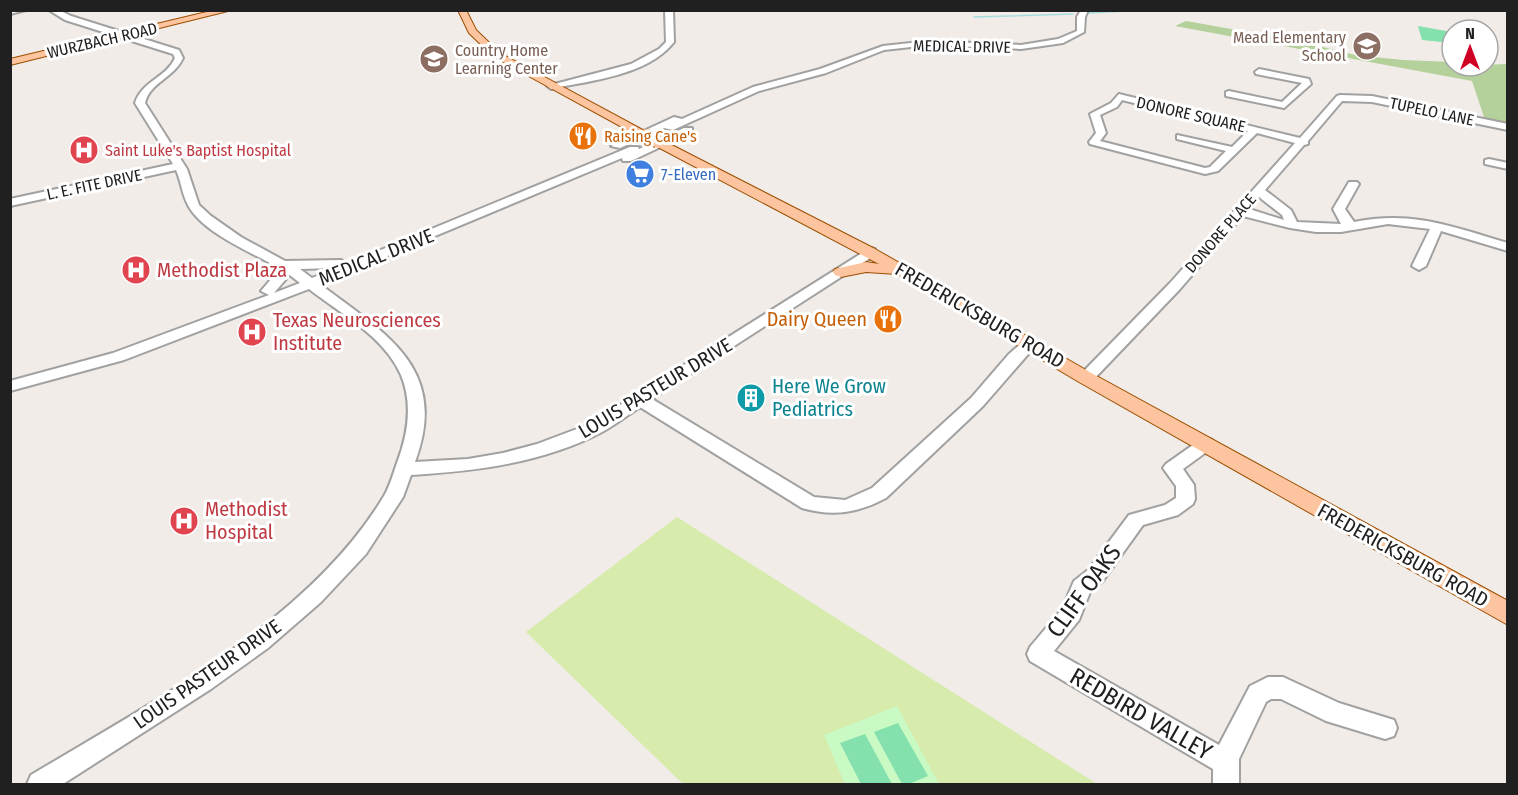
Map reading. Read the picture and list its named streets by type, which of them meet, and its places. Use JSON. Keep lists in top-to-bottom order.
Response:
{
  "streets": {
    "main road": ["WURZBACH ROAD", "FREDERICKSBURG ROAD"],
    "street": [
      "MEDICAL DRIVE",
      "TUPELO LANE",
      "DONORE SQUARE",
      "L. E. FITE DRIVE",
      "DONORE PLACE",
      "LOUIS PASTEUR DRIVE",
      "CLIFF OAKS",
      "REDBIRD VALLEY"
    ]
  },
  "crossings": [
    ["TUPELO LANE", "DONORE PLACE"],
    ["DONORE SQUARE", "DONORE PLACE"],
    ["DONORE PLACE", "FREDERICKSBURG ROAD"],
    ["FREDERICKSBURG ROAD", "LOUIS PASTEUR DRIVE"],
    ["FREDERICKSBURG ROAD", "CLIFF OAKS"],
    ["CLIFF OAKS", "REDBIRD VALLEY"]
  ],
  "places": {
    "school or university": ["Mead Elementary School", "Country Home Learning Center"],
    "restaurant": ["Raising Cane's", "Dairy Queen"],
    "hospital": [
      "Saint Luke's Baptist Hospital",
      "Methodist Plaza",
      "Texas Neurosciences Institute",
      "Methodist Hospital"
    ],
    "supermarket": ["7-Eleven"],
    "building": ["Here We Grow Pediatrics"]
  },
  "north": "top"
}
